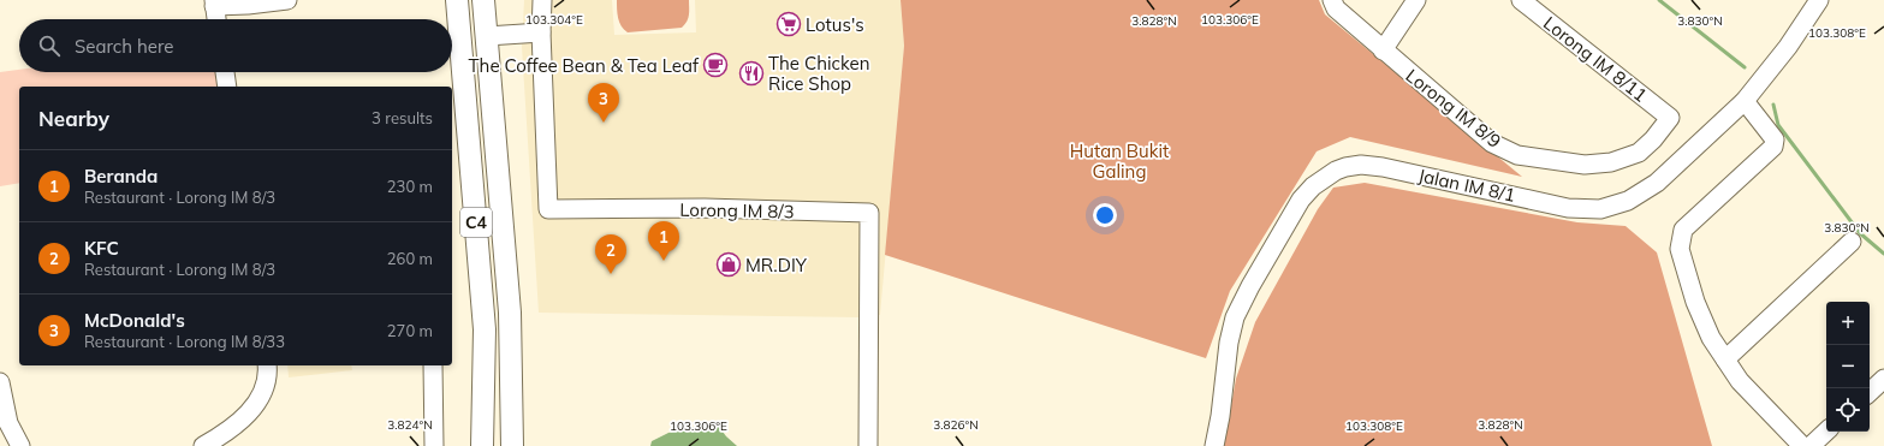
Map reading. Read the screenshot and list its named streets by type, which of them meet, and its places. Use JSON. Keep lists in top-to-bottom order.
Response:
{
  "streets": {
    "main road": ["C4"],
    "street": [
      "Lorong IM 8/11",
      "Lorong IM 8/9",
      "Jalan IM 8/1",
      "Lorong IM 8/3"
    ]
  },
  "crossings": [
    ["Lorong IM 8/11", "Lorong IM 8/9"]
  ],
  "parks": ["Hutan Bukit Galing"],
  "places": {
    "supermarket": ["Lotus's"],
    "cafe": ["The Coffee Bean & Tea Leaf"],
    "restaurant": ["The Chicken Rice Shop"],
    "shop": ["MR.DIY"]
  },
  "page": {
    "search": "Search here",
    "pins": ["3", "1", "2"],
    "heading": ["Nearby", "3 results"],
    "list": [
      {
        "mark": "1",
        "name": "Beranda",
        "note": "Restaurant · Lorong IM 8/3",
        "value": "230 m"
      },
      {
        "mark": "2",
        "name": "KFC",
        "note": "Restaurant · Lorong IM 8/3",
        "value": "260 m"
      },
      {
        "mark": "3",
        "name": "McDonald's",
        "note": "Restaurant · Lorong IM 8/33",
        "value": "270 m"
      }
    ],
    "map_buttons": ["+", "−"]
  },
  "coordinates": [
    "103.306°E",
    "103.304°E",
    "3.828°N",
    "3.830°N",
    "103.308°E",
    "3.824°N",
    "3.826°N"
  ]
}
